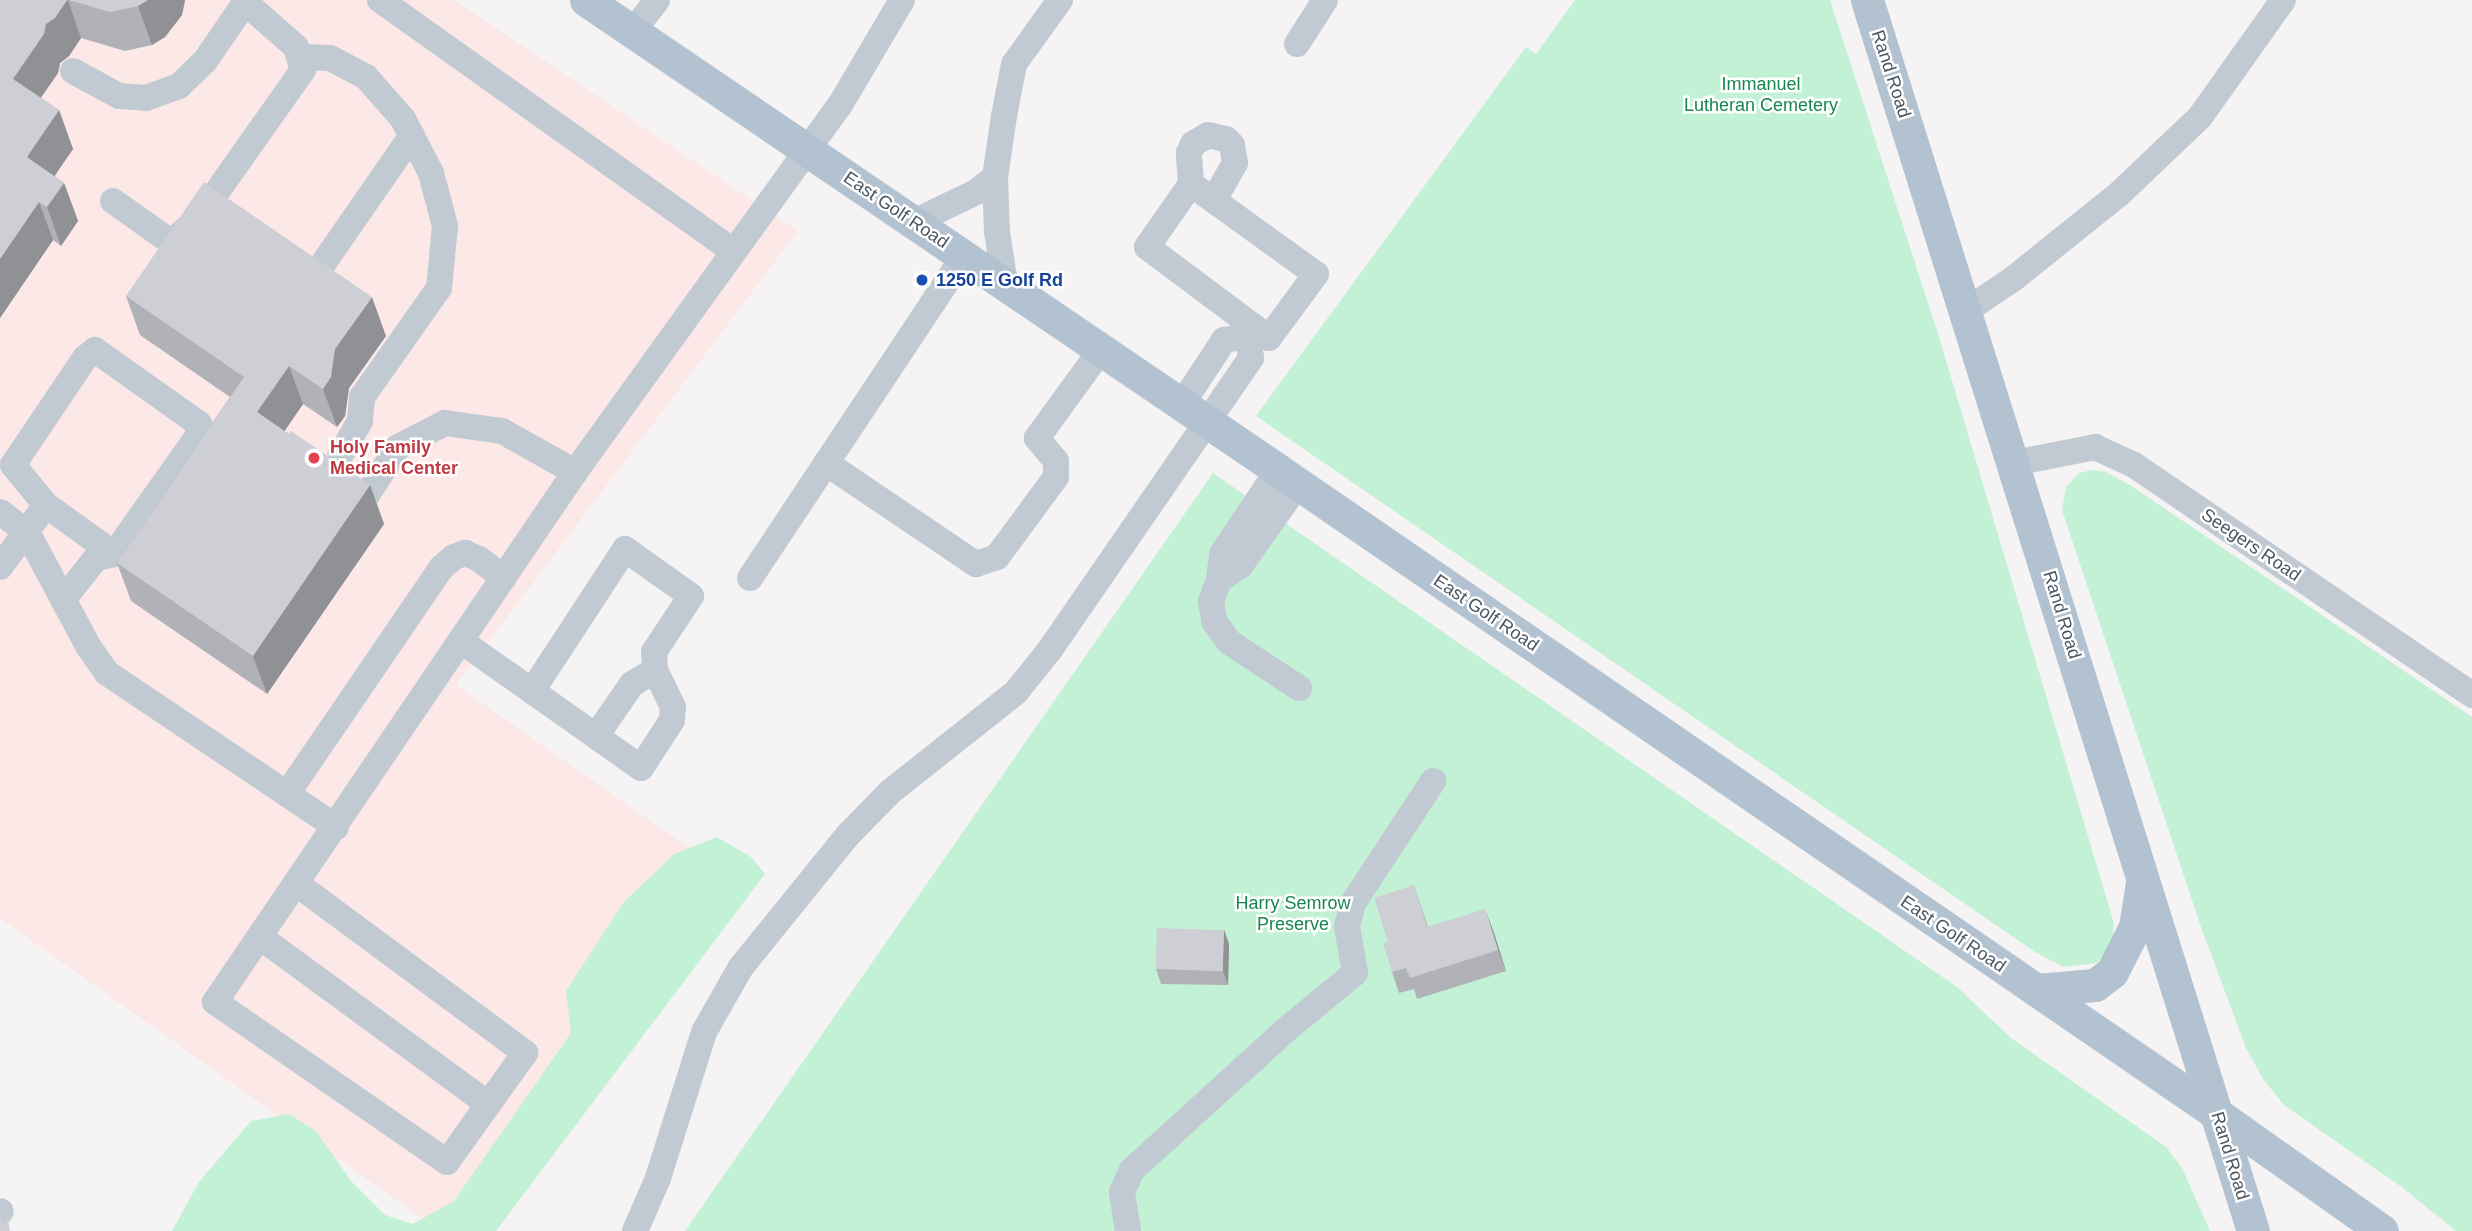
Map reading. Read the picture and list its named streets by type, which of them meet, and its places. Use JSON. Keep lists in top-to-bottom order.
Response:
{
  "streets": {
    "main road": ["Rand Road", "East Golf Road"],
    "street": ["Seegers Road"]
  },
  "crossings": [
    ["Rand Road", "East Golf Road"],
    ["Rand Road", "Seegers Road"]
  ],
  "parks": ["Immanuel Lutheran Cemetery", "Harry Semrow Preserve"],
  "places": ["1250 E Golf Rd", "Holy Family Medical Center"]
}
